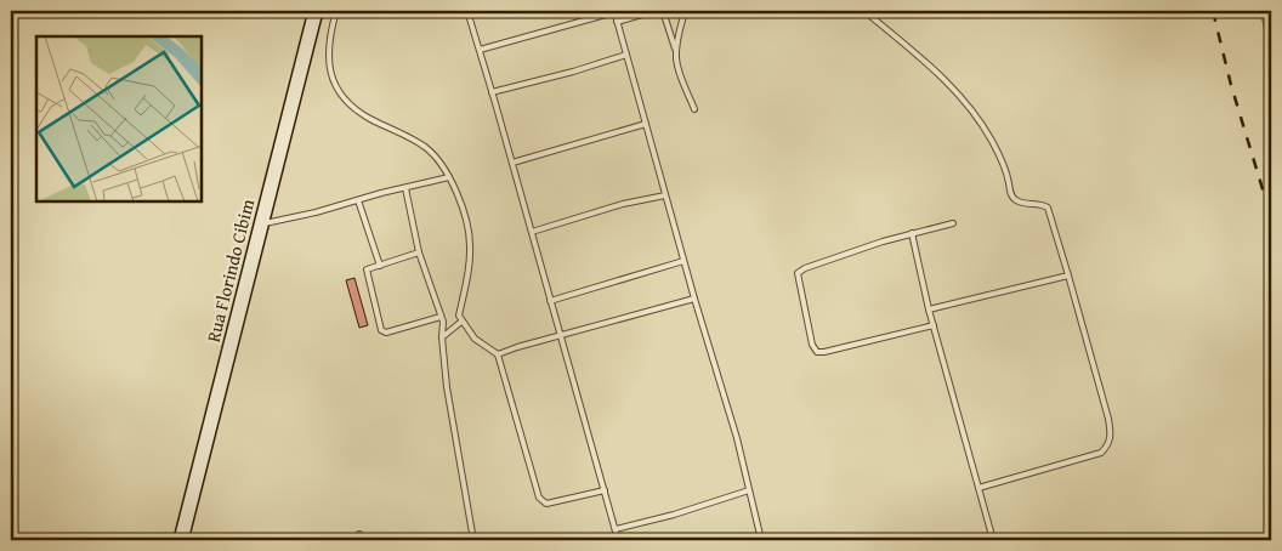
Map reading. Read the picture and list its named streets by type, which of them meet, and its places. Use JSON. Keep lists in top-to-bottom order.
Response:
{
  "streets": {
    "street": ["Rua Florindo Cibim"]
  }
}
